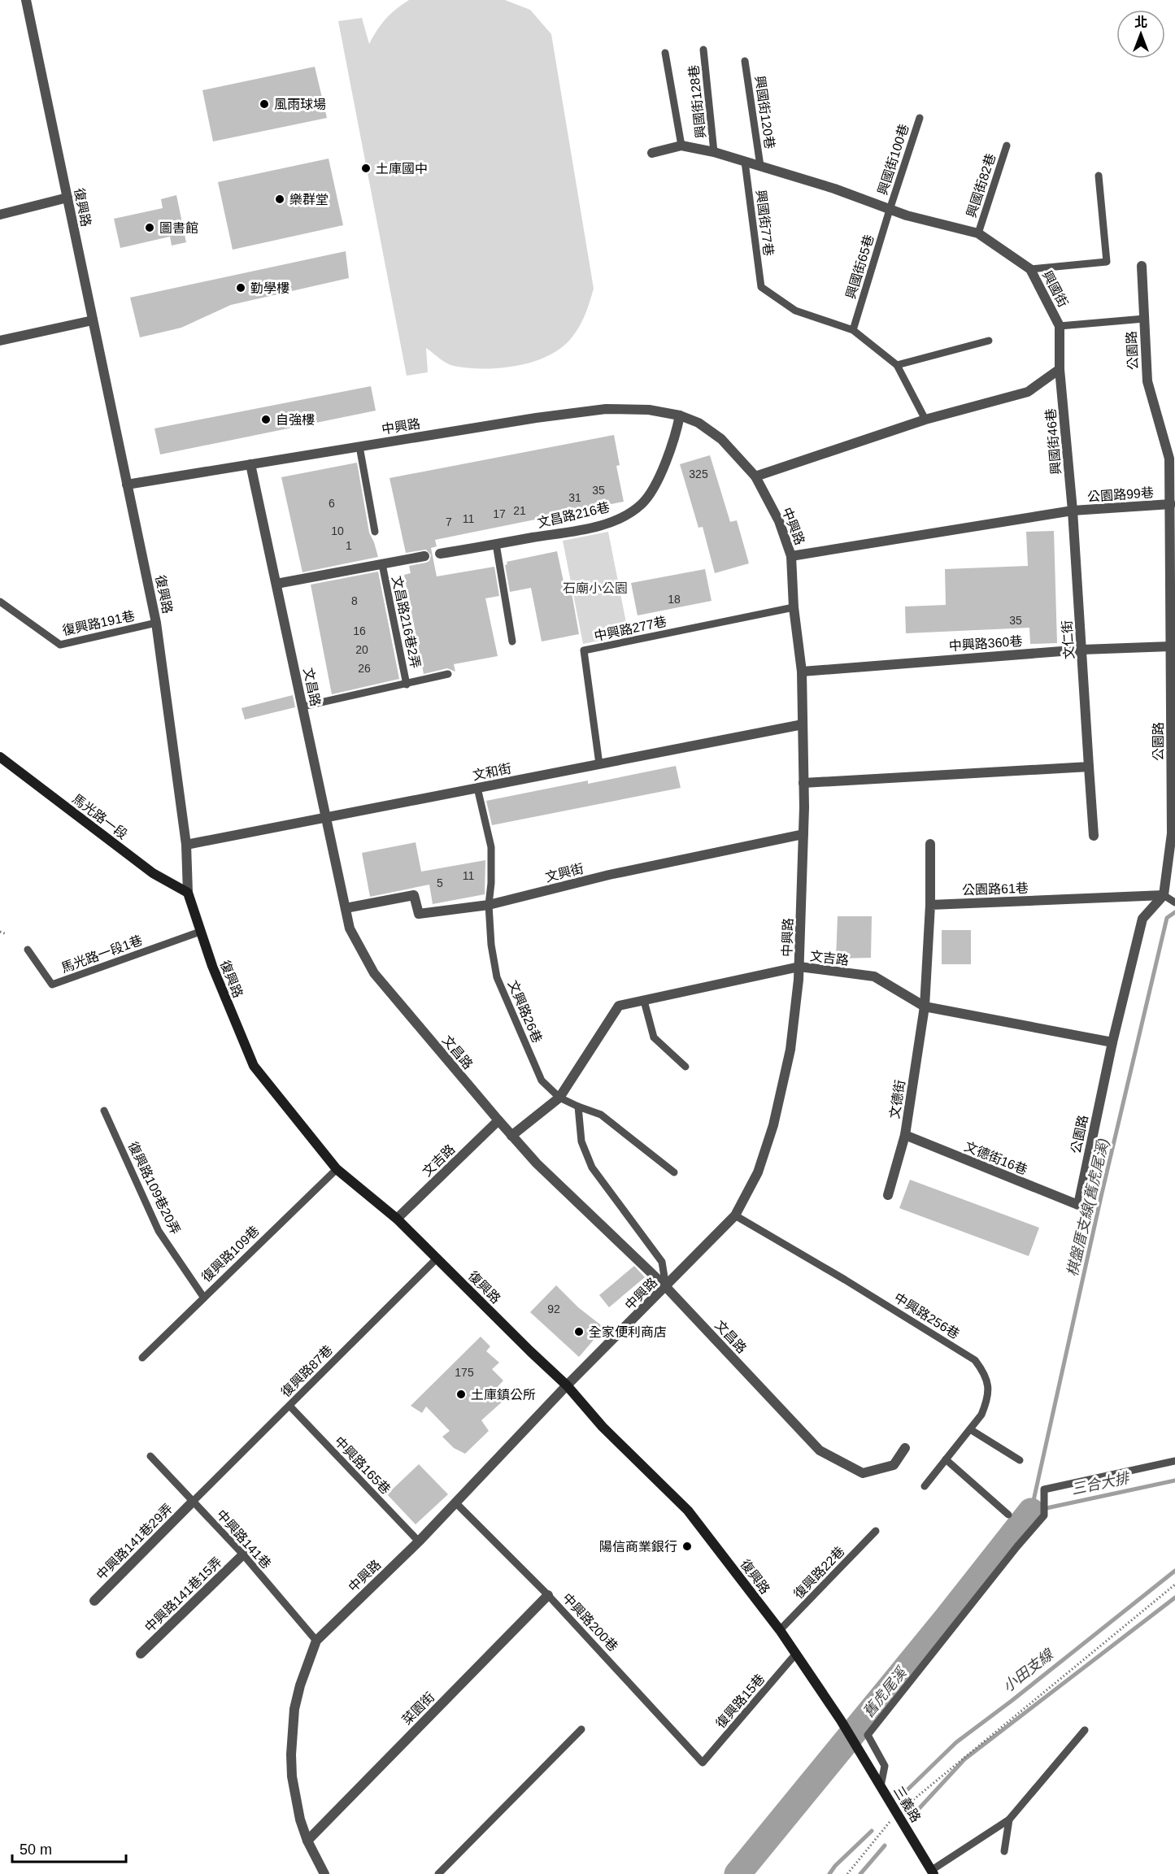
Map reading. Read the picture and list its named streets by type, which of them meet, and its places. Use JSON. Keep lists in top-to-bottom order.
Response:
{
  "streets": {
    "main road": ["復興路", "馬光路一段", "三義路"],
    "street": [
      "興國街",
      "公園路",
      "中興路",
      "興國街46巷",
      "公園路99巷",
      "文昌路216巷",
      "文仁街",
      "中興路360巷",
      "文昌路",
      "文和街",
      "文興街",
      "公園路61巷",
      "文吉路",
      "文德街",
      "文德街16巷",
      "中興路141巷29弄",
      "中興路141巷15弄",
      "菜園街"
    ],
    "lane": [
      "興國街128巷",
      "興國街120巷",
      "興國街100巷",
      "興國街82巷",
      "興國街77巷",
      "興國街65巷",
      "文昌路216巷2弄",
      "復興路191巷",
      "中興路277巷",
      "馬光路一段1巷",
      "文興路26巷",
      "復興路109巷20弄",
      "復興路109巷",
      "中興路256巷",
      "復興路87巷",
      "中興路165巷",
      "中興路141巷",
      "復興路22巷",
      "中興路200巷",
      "復興路15巷"
    ]
  },
  "crossings": [
    ["興國街128巷", "興國街"],
    ["興國街120巷", "興國街"],
    ["興國街100巷", "興國街65巷"],
    ["興國街100巷", "興國街"],
    ["興國街82巷", "興國街"],
    ["復興路", "中興路"],
    ["復興路", "復興路191巷"],
    ["復興路", "文和街"],
    ["復興路", "馬光路一段"],
    ["復興路", "馬光路一段1巷"],
    ["復興路", "文吉路"],
    ["復興路", "復興路109巷"],
    ["復興路", "復興路87巷"],
    ["復興路", "復興路22巷"],
    ["復興路", "復興路15巷"],
    ["復興路", "三義路"],
    ["興國街77巷", "興國街65巷"],
    ["興國街77巷", "興國街"],
    ["興國街65巷", "興國街"],
    ["興國街", "興國街46巷"],
    ["公園路", "公園路99巷"],
    ["公園路", "中興路360巷"],
    ["公園路", "公園路61巷"],
    ["公園路", "文吉路"],
    ["公園路", "文德街16巷"],
    ["中興路", "文昌路216巷"],
    ["中興路", "中興路277巷"],
    ["中興路", "中興路360巷"],
    ["中興路", "文昌路"],
    ["中興路", "文和街"],
    ["中興路", "文興街"],
    ["中興路", "文吉路"],
    ["中興路", "中興路256巷"],
    ["中興路", "中興路165巷"],
    ["中興路", "中興路141巷"],
    ["中興路", "中興路200巷"],
    ["中興路", "菜園街"],
    ["興國街46巷", "公園路99巷"],
    ["興國街46巷", "文仁街"],
    ["公園路99巷", "文仁街"],
    ["中興路277巷", "文和街"],
    ["文仁街", "中興路360巷"],
    ["文昌路", "文和街"],
    ["文昌路", "文興街"],
    ["文昌路", "文吉路"],
    ["文和街", "文興路26巷"],
    ["文興街", "文興路26巷"],
    ["文吉路", "文興路26巷"],
    ["文吉路", "文德街"],
    ["文德街", "文德街16巷"],
    ["復興路109巷20弄", "復興路109巷"],
    ["復興路87巷", "中興路165巷"],
    ["復興路87巷", "中興路141巷"],
    ["復興路87巷", "中興路141巷29弄"],
    ["中興路141巷", "中興路141巷29弄"],
    ["中興路141巷", "中興路141巷15弄"],
    ["中興路200巷", "復興路15巷"],
    ["中興路200巷", "菜園街"]
  ],
  "water": [
    "棋盤厝支線(舊虎尾溪)",
    "三合大排",
    "小田支線",
    "舊虎尾溪"
  ],
  "parks": ["石廟小公園"],
  "places": [
    "風雨球場",
    "土庫國中",
    "樂群堂",
    "圖書館",
    "勤學樓",
    "自強樓",
    "全家便利商店",
    "土庫鎮公所",
    "陽信商業銀行"
  ],
  "house_numbers": [
    "325",
    "35",
    "31",
    "6",
    "21",
    "17",
    "11",
    "7",
    "10",
    "1",
    "18",
    "8",
    "35",
    "16",
    "20",
    "26",
    "11",
    "5",
    "92",
    "175"
  ],
  "scale_bar": "50 m",
  "north": "top"
}
